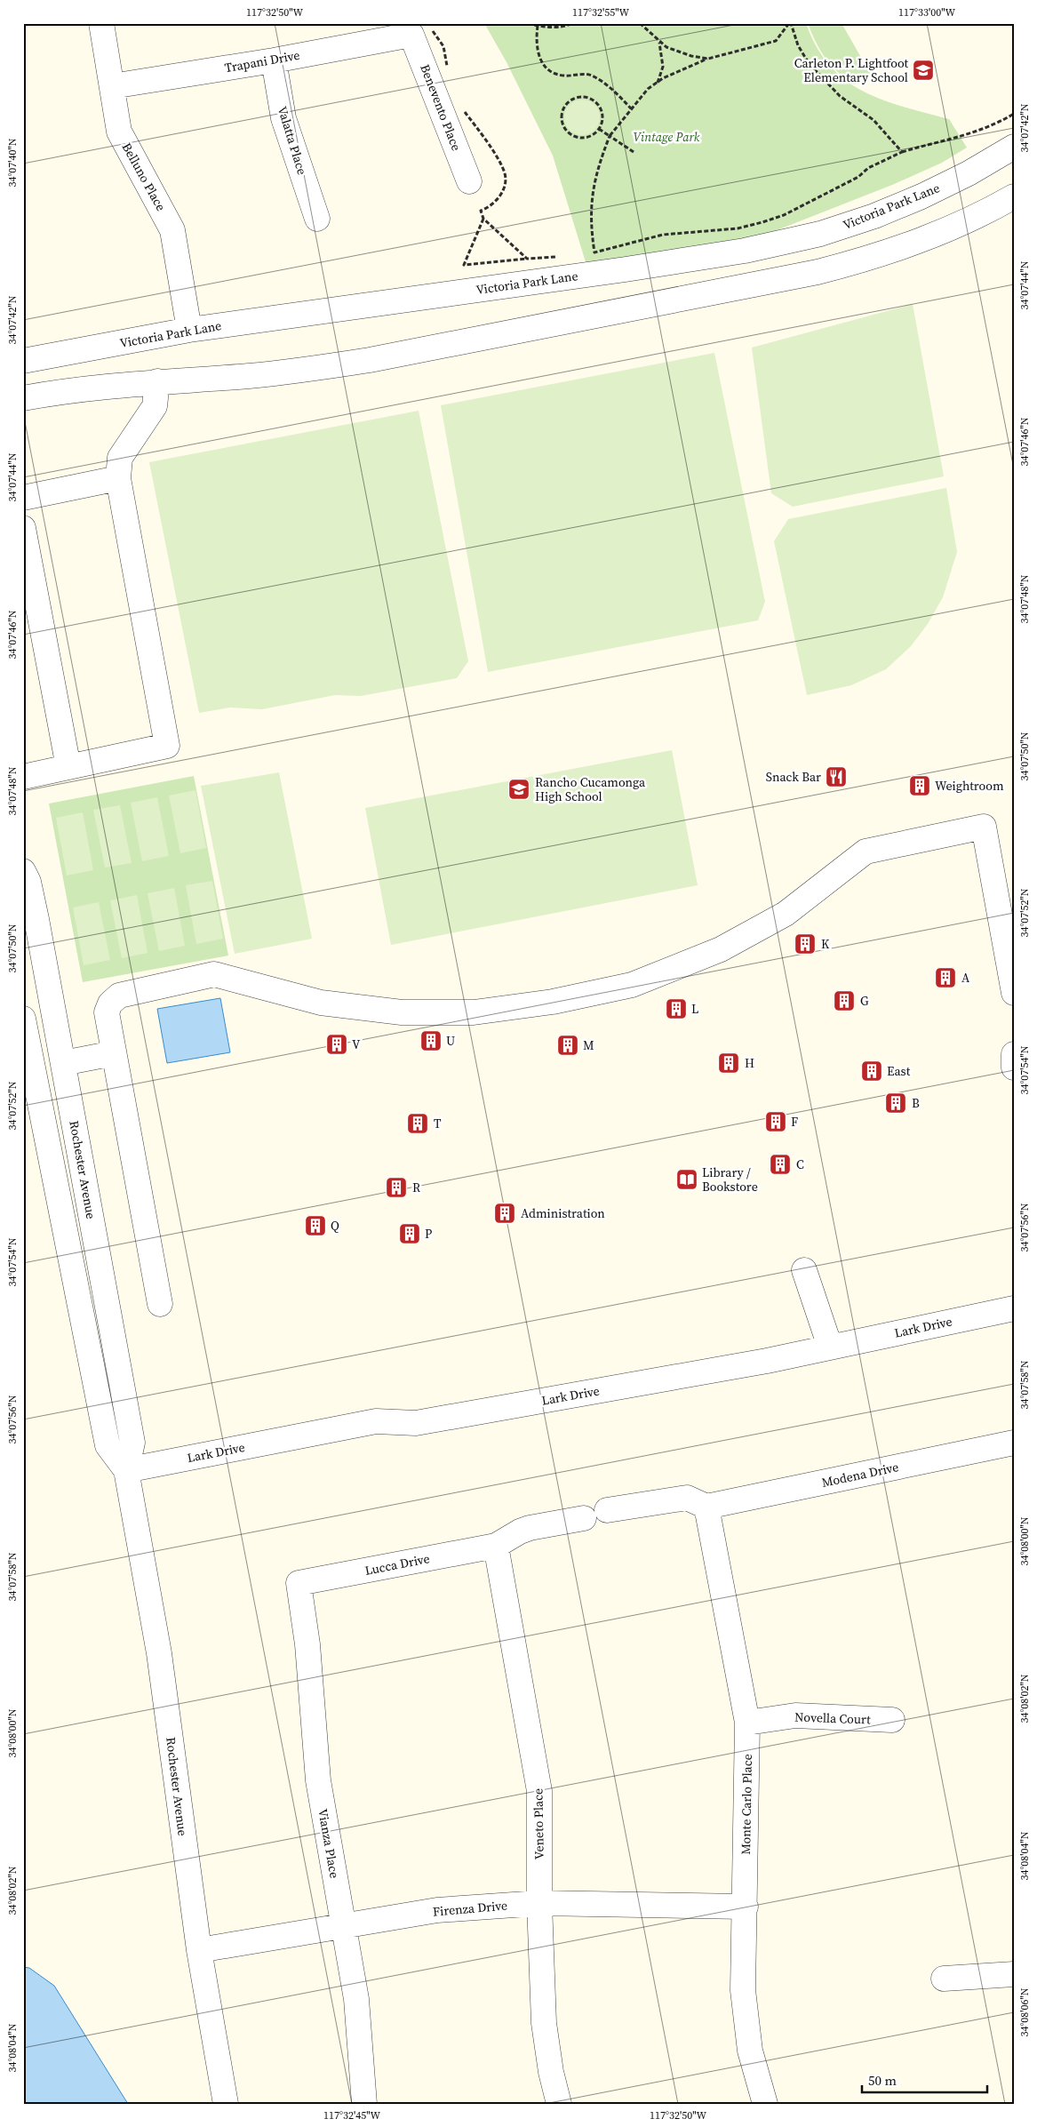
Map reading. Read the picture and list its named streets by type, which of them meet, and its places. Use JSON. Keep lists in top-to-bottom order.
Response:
{
  "streets": {
    "street": [
      "Trapani Drive",
      "Benevento Place",
      "Valatta Place",
      "Belluno Place",
      "Victoria Park Lane",
      "Rochester Avenue",
      "Lark Drive",
      "Modena Drive",
      "Lucca Drive",
      "Novella Court",
      "Monte Carlo Place",
      "Veneto Place",
      "Vianza Place",
      "Firenza Drive"
    ]
  },
  "crossings": [
    ["Trapani Drive", "Benevento Place"],
    ["Trapani Drive", "Valatta Place"],
    ["Trapani Drive", "Belluno Place"],
    ["Belluno Place", "Victoria Park Lane"],
    ["Rochester Avenue", "Lark Drive"],
    ["Rochester Avenue", "Firenza Drive"],
    ["Modena Drive", "Monte Carlo Place"],
    ["Lucca Drive", "Veneto Place"],
    ["Lucca Drive", "Vianza Place"],
    ["Novella Court", "Monte Carlo Place"],
    ["Monte Carlo Place", "Firenza Drive"],
    ["Veneto Place", "Firenza Drive"],
    ["Vianza Place", "Firenza Drive"]
  ],
  "parks": ["Vintage Park"],
  "places": {
    "school or university": ["Carleton P. Lightfoot Elementary School", "Rancho Cucamonga High School"],
    "restaurant": ["Snack Bar"],
    "building": [
      "Weightroom",
      "K",
      "A",
      "G",
      "L",
      "U",
      "V",
      "M",
      "H",
      "East",
      "B",
      "F",
      "T",
      "C",
      "R",
      "Administration",
      "Q",
      "P"
    ],
    "library": ["Library / Bookstore"]
  },
  "scale_bar": "50 m",
  "coordinates": [
    "117°32'50\"W",
    "117°32'55\"W",
    "117°33'00\"W",
    "34°07'42\"N",
    "34°07'40\"N",
    "34°07'44\"N",
    "34°07'46\"N",
    "34°07'48\"N",
    "34°07'50\"N",
    "34°07'52\"N",
    "34°07'54\"N",
    "34°07'56\"N",
    "34°07'58\"N",
    "34°08'00\"N",
    "34°08'02\"N",
    "34°08'04\"N",
    "34°08'06\"N",
    "117°32'45\"W"
  ]
}
